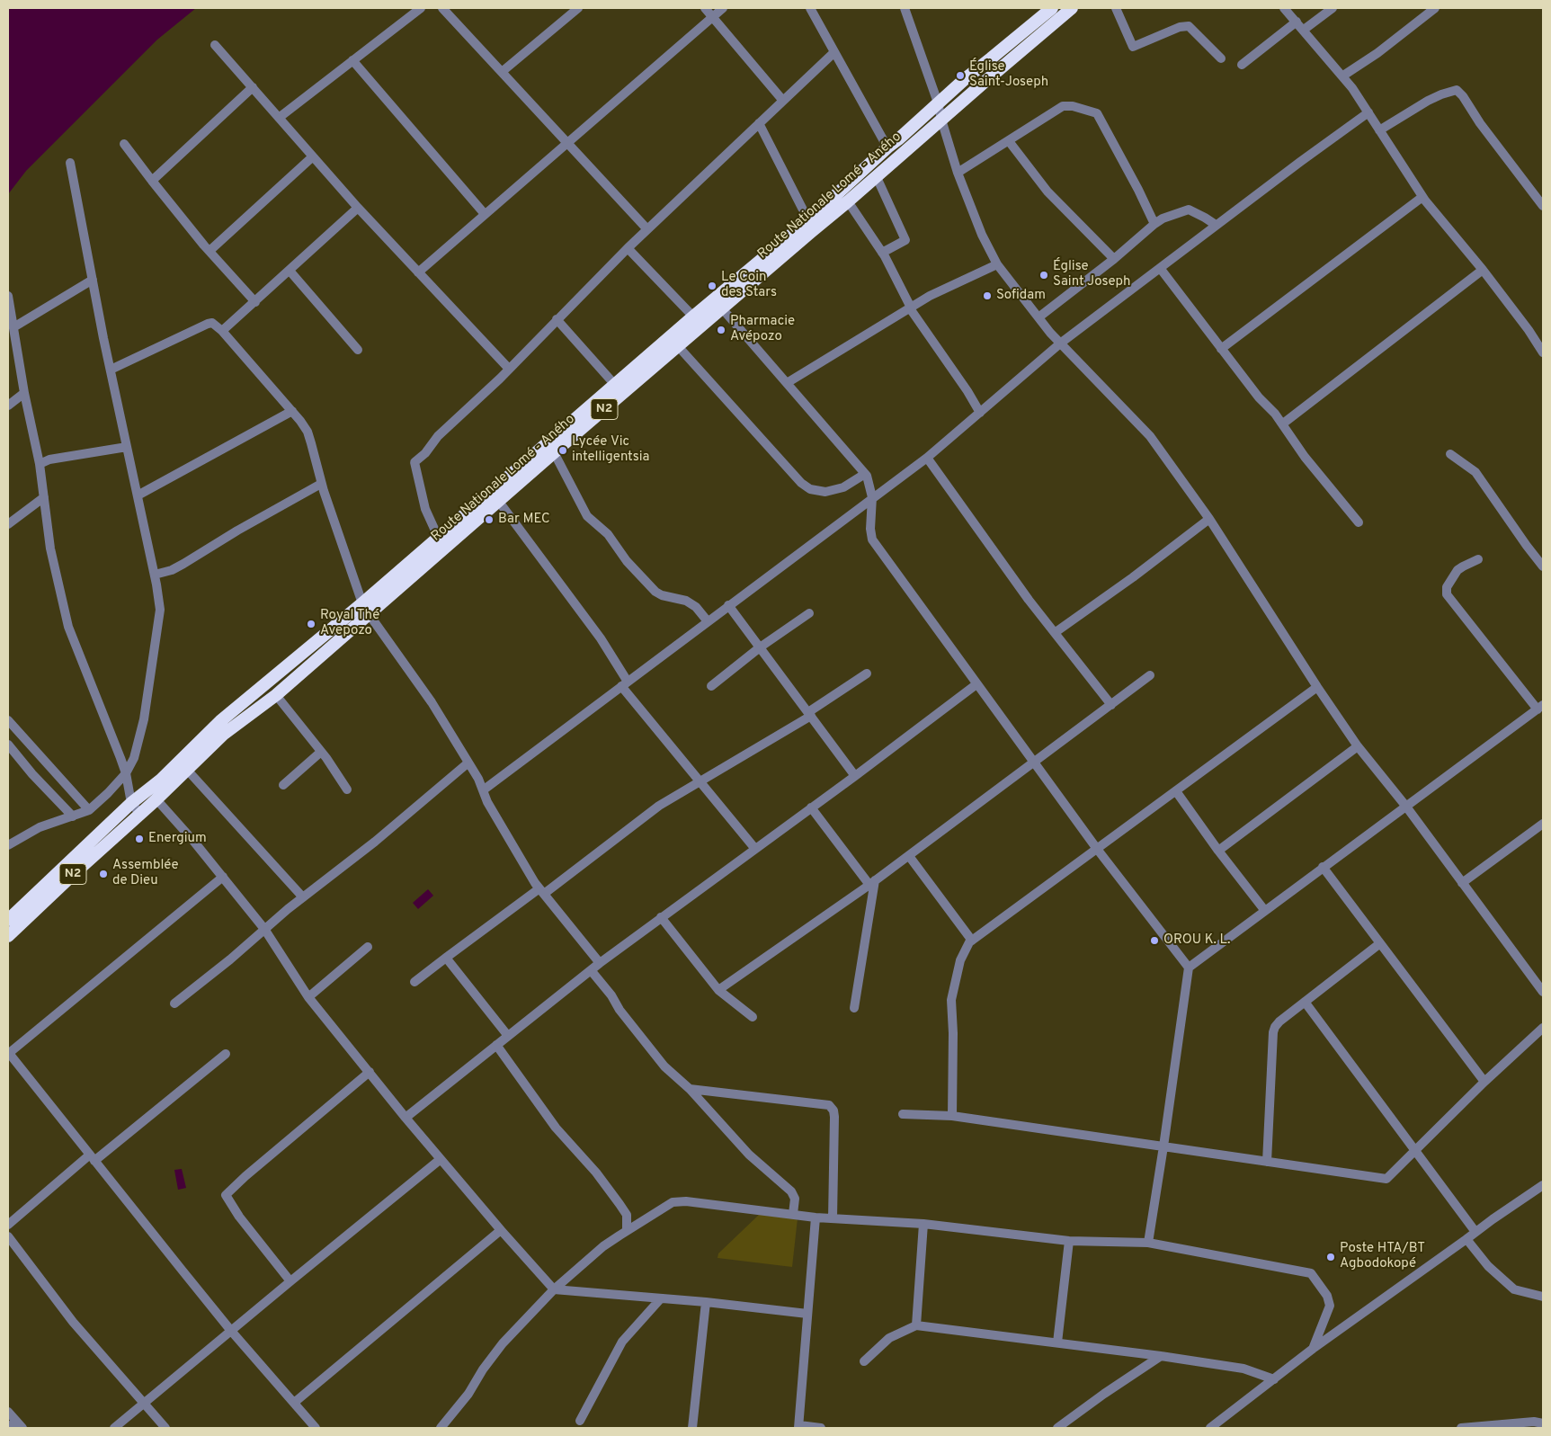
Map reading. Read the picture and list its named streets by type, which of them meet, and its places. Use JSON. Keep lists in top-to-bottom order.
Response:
{
  "streets": {
    "highway": ["Route Nationale Lomé - Aného", "N2"]
  },
  "crossings": [
    ["Route Nationale Lomé - Aného", "N2"]
  ],
  "places": [
    "Église Saint-Joseph",
    "Église Saint Joseph",
    "Le Coin des Stars",
    "Sofidam",
    "Pharmacie Avépozo",
    "Lycée Vic intelligentsia",
    "Bar MEC",
    "Royal Thé Avepozo",
    "Energium",
    "Assemblée de Dieu",
    "OROU K. L.",
    "Poste HTA/BT Agbodokopé"
  ]
}
